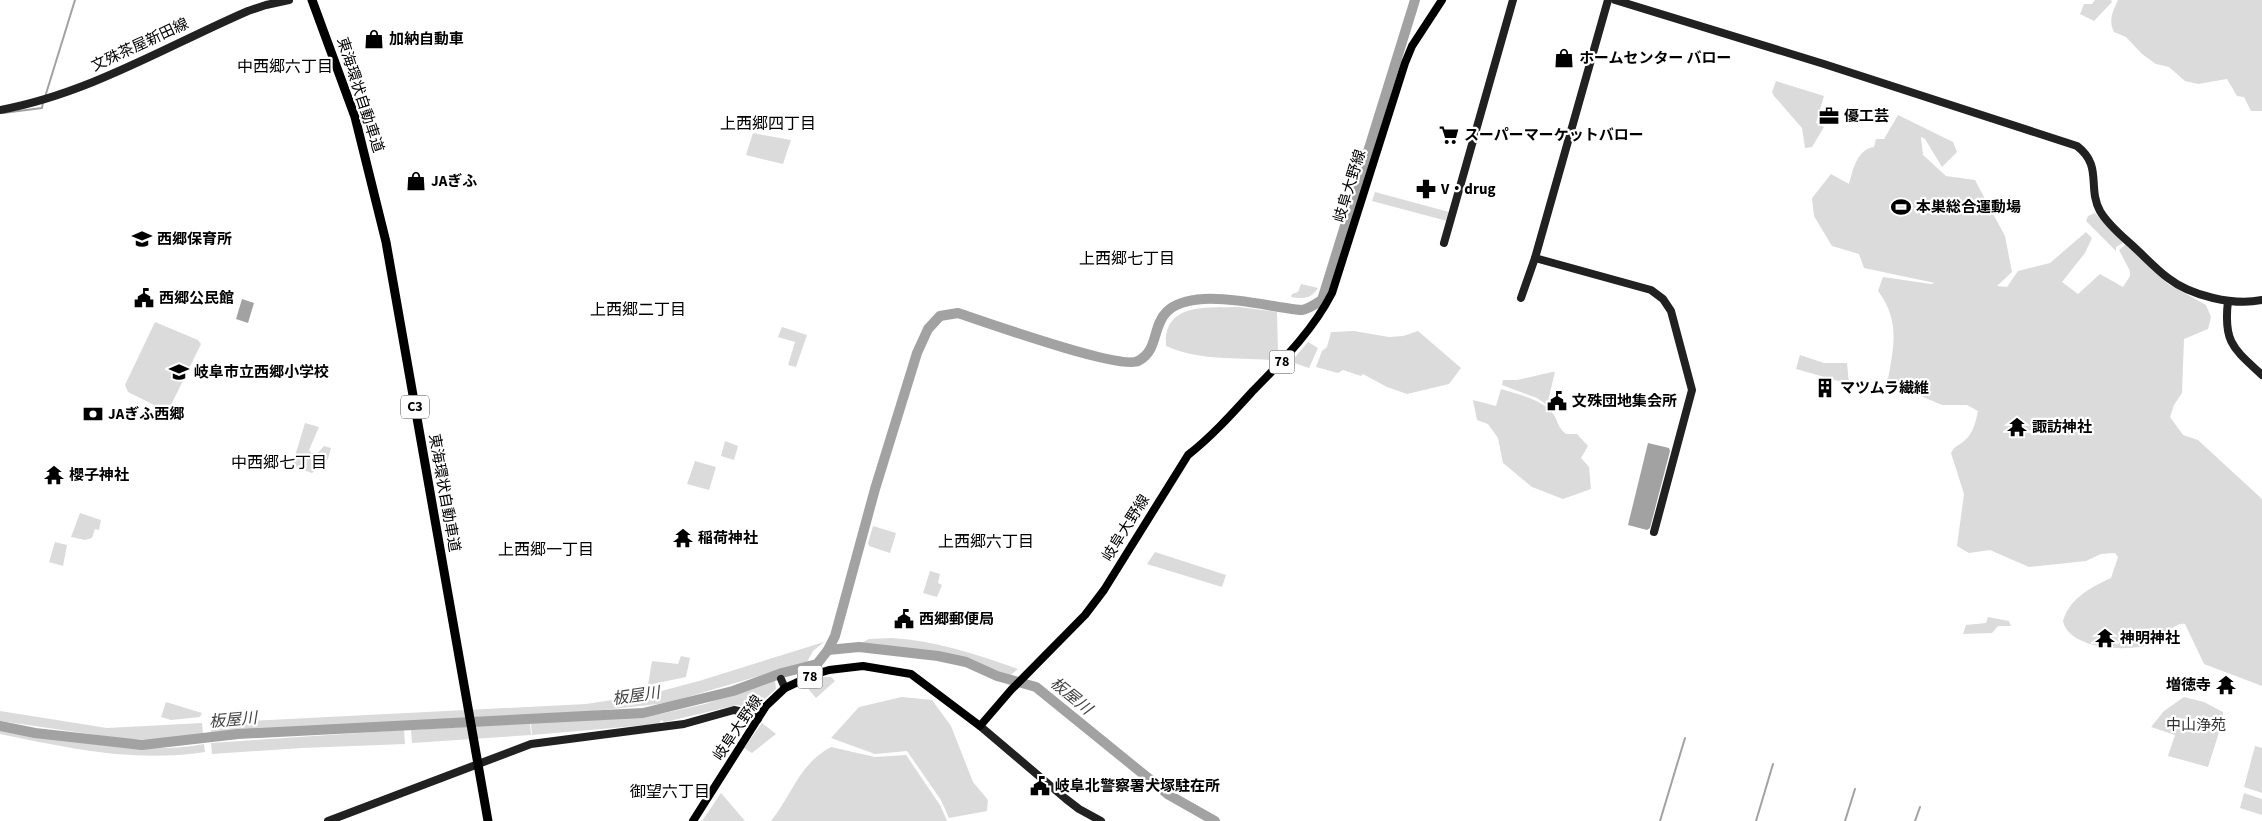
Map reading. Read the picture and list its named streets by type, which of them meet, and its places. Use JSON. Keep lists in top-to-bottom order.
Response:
{
  "streets": {
    "highway": ["東海環状自動車道", "C3"],
    "main road": ["岐阜大野線", "78"],
    "street": ["文殊茶屋新田線"]
  },
  "districts": [
    "中西郷六丁目",
    "上西郷四丁目",
    "上西郷七丁目",
    "上西郷二丁目",
    "中西郷七丁目",
    "上西郷六丁目",
    "上西郷一丁目",
    "御望六丁目"
  ],
  "water": ["板屋川"],
  "parks": ["中山浄苑"],
  "places": {
    "shop": ["加納自動車", "ホームセンター バロー", "JAぎふ"],
    "office": ["優工芸"],
    "supermarket": ["スーパーマーケットバロー"],
    "pharmacy": ["V・drug"],
    "sports": ["本巣総合運動場"],
    "school or university": ["西郷保育所", "岐阜市立西郷小学校"],
    "public building": [
      "西郷公民館",
      "文殊団地集会所",
      "西郷郵便局",
      "岐阜北警察署犬塚駐在所"
    ],
    "building": ["マツムラ繊維"],
    "bank": ["JAぎふ西郷"],
    "temple": [
      "諏訪神社",
      "櫻子神社",
      "稲荷神社",
      "神明神社",
      "増徳寺"
    ]
  }
}
